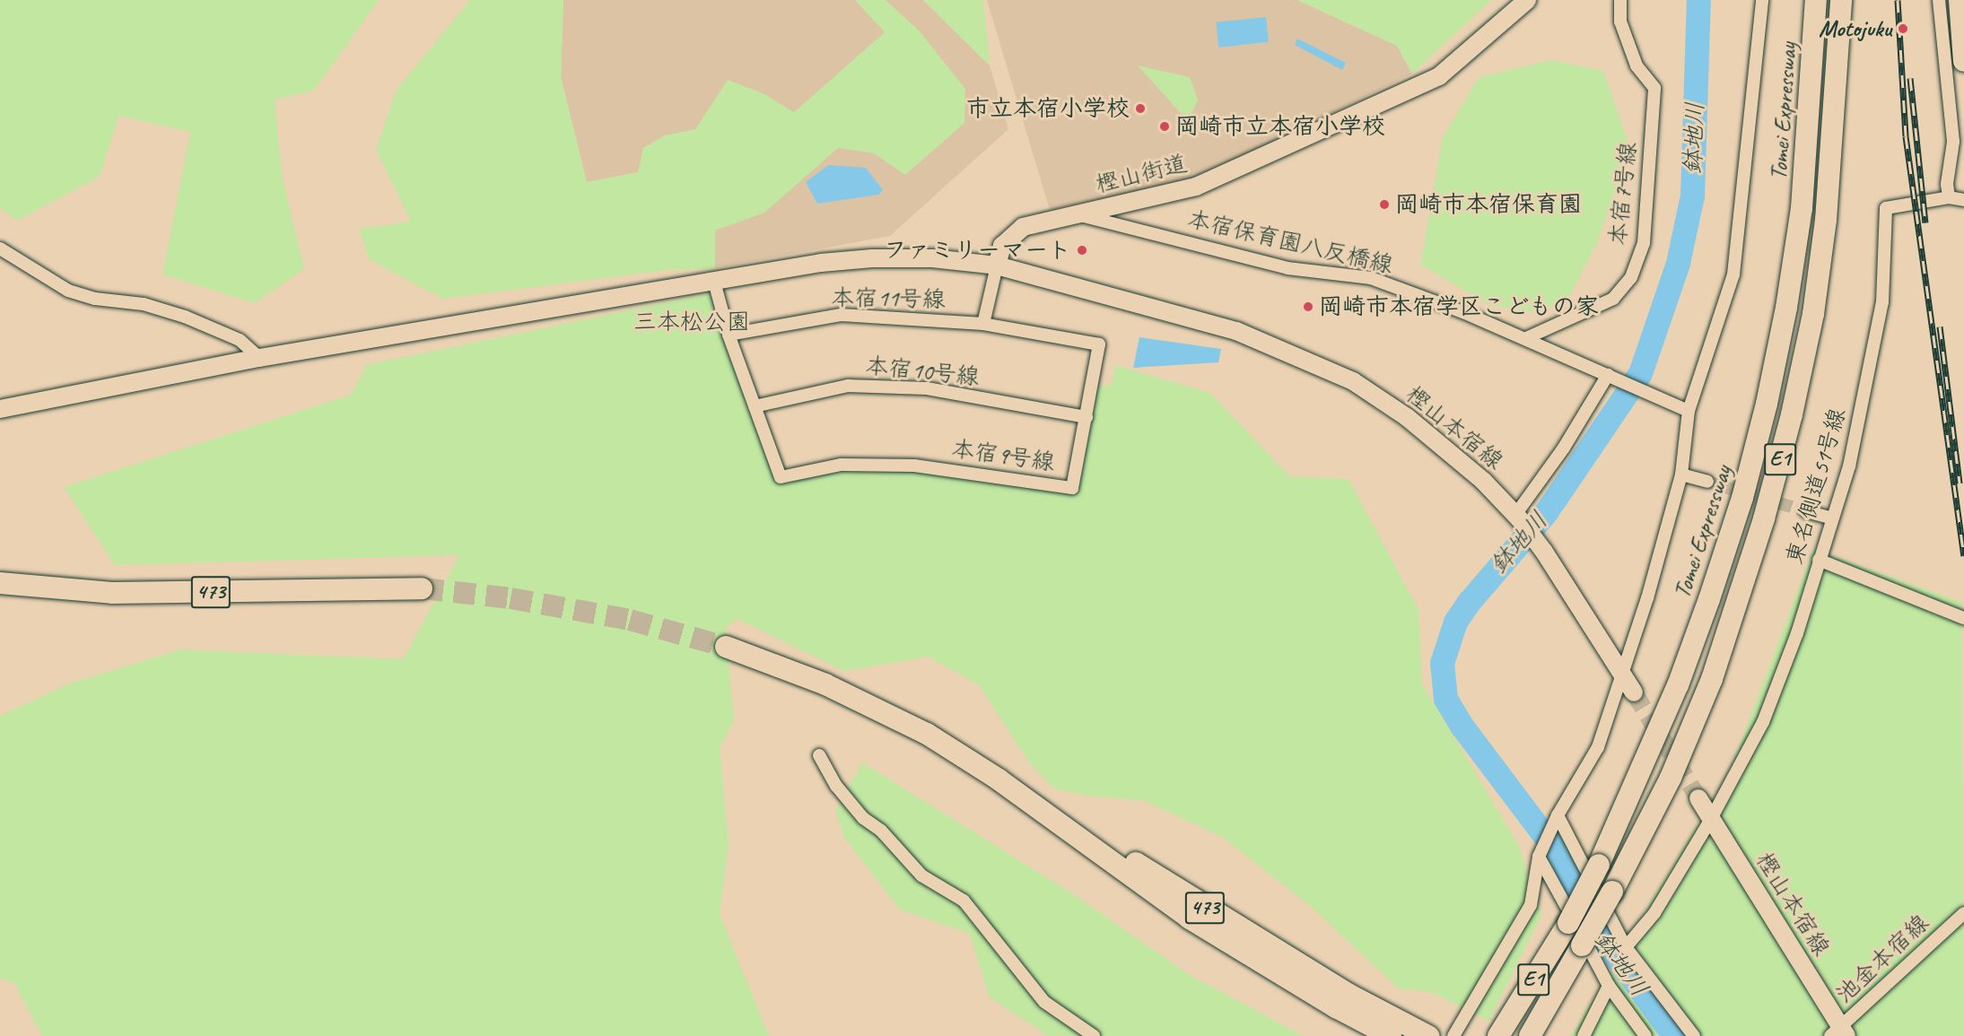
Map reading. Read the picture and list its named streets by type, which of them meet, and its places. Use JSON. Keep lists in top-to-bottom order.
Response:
{
  "streets": {
    "highway": ["Tomei Expressway", "E1", "473"],
    "street": [
      "樫山街道",
      "本宿7号線",
      "本宿保育園八反橋線",
      "本宿11号線",
      "本宿10号線",
      "樫山本宿線",
      "本宿9号線",
      "東名側道51号線",
      "池金本宿線"
    ]
  },
  "crossings": [
    ["樫山街道", "本宿保育園八反橋線"],
    ["樫山街道", "樫山本宿線"],
    ["本宿7号線", "本宿保育園八反橋線"],
    ["本宿11号線", "本宿9号線"],
    ["本宿10号線", "本宿9号線"],
    ["樫山本宿線", "東名側道51号線"],
    ["樫山本宿線", "池金本宿線"]
  ],
  "water": ["鉢地川"],
  "parks": ["三本松公園"],
  "places": [
    "Motojuku",
    "市立本宿小学校",
    "岡崎市立本宿小学校",
    "岡崎市本宿保育園",
    "ファミリーマート",
    "岡崎市本宿学区こどもの家"
  ]
}
